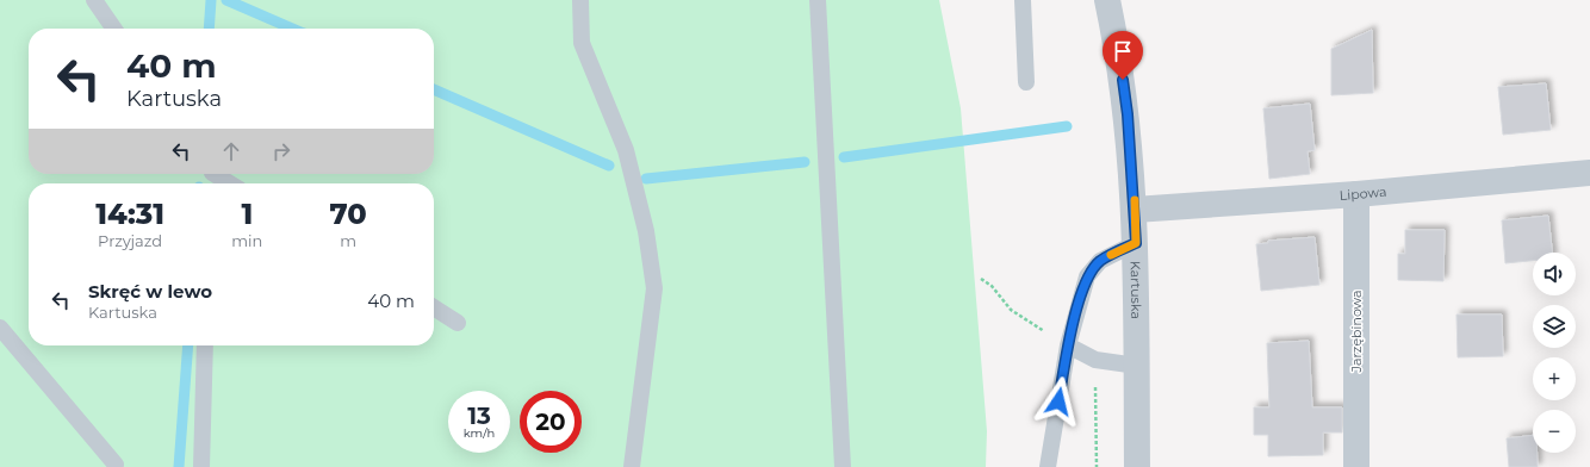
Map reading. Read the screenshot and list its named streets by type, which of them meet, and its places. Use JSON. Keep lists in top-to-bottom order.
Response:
{
  "streets": {
    "street": ["Lipowa", "Kartuska", "Jarzębinowa"]
  },
  "crossings": [
    ["Lipowa", "Kartuska"],
    ["Lipowa", "Jarzębinowa"]
  ],
  "page": {
    "turn": ["40 m", "Kartuska"],
    "eta": [
      "14:31",
      "Przyjazd",
      "1",
      "min",
      "70",
      "m"
    ],
    "map_buttons": ["+", "−"],
    "list": [
      {
        "name": "Skręć w lewo",
        "note": "Kartuska",
        "value": "40 m"
      }
    ],
    "speed": "13 km/h",
    "limit": "20"
  }
}
